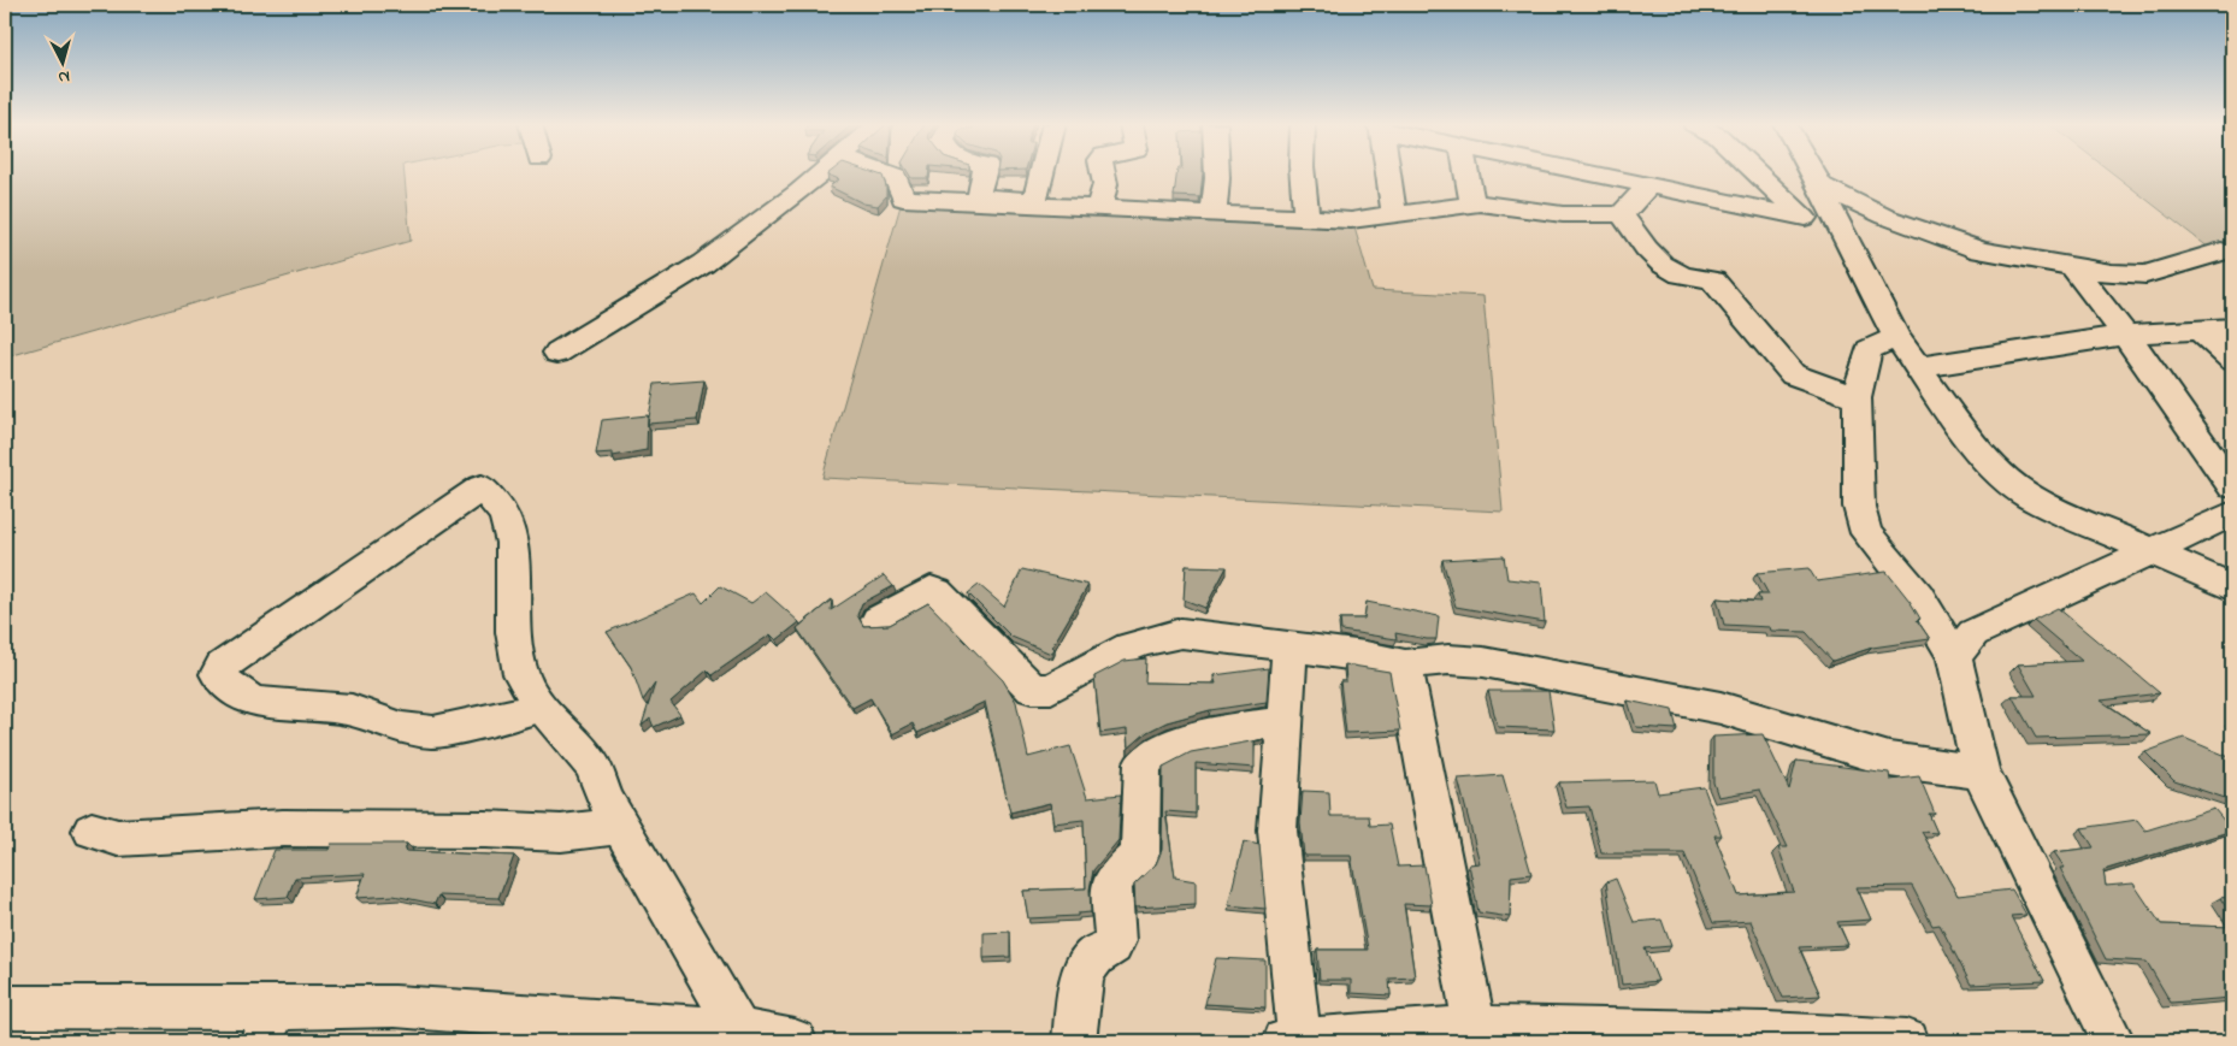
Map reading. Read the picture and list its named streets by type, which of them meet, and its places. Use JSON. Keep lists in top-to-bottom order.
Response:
{
  "north": "bottom"
}
